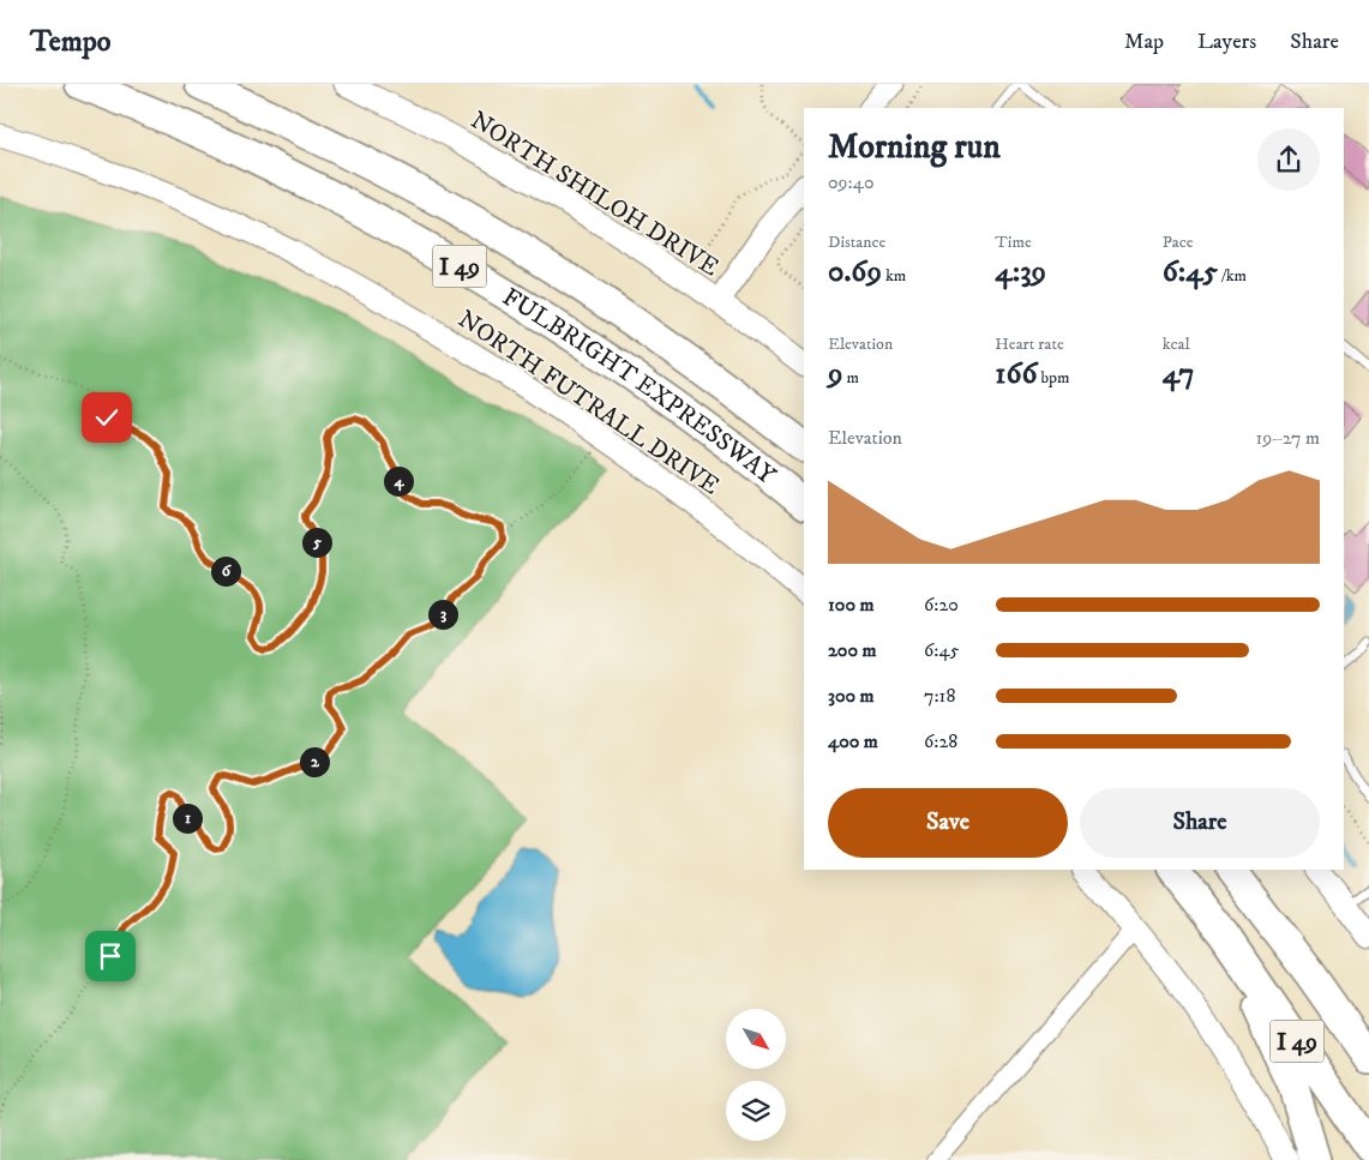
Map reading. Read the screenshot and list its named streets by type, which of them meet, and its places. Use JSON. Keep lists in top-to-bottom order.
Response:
{
  "streets": {
    "highway": ["I 49", "FULBRIGHT EXPRESSWAY"],
    "main road": ["NORTH SHILOH DRIVE", "NORTH FUTRALL DRIVE"]
  },
  "north": "bottom right",
  "page": {
    "header": "Tempo",
    "nav": ["Map", "Layers", "Share"],
    "heading": ["Morning run", "09:40"],
    "stats": [
      ["Distance", "0.69 km"],
      ["Time", "4:39"],
      ["Pace", "6:45 /km"],
      ["Elevation", "9 m"],
      ["Heart rate", "166 bpm"],
      ["kcal", "47"]
    ],
    "chart": ["Elevation", "19–27 m"],
    "pins": [
      "4",
      "5",
      "6",
      "3",
      "2",
      "1"
    ],
    "list": [
      {
        "name": "100 m",
        "note": "6:20"
      },
      {
        "name": "200 m",
        "note": "6:45"
      },
      {
        "name": "300 m",
        "note": "7:18"
      },
      {
        "name": "400 m",
        "note": "6:28"
      }
    ],
    "buttons": ["Save", "Share"]
  }
}
